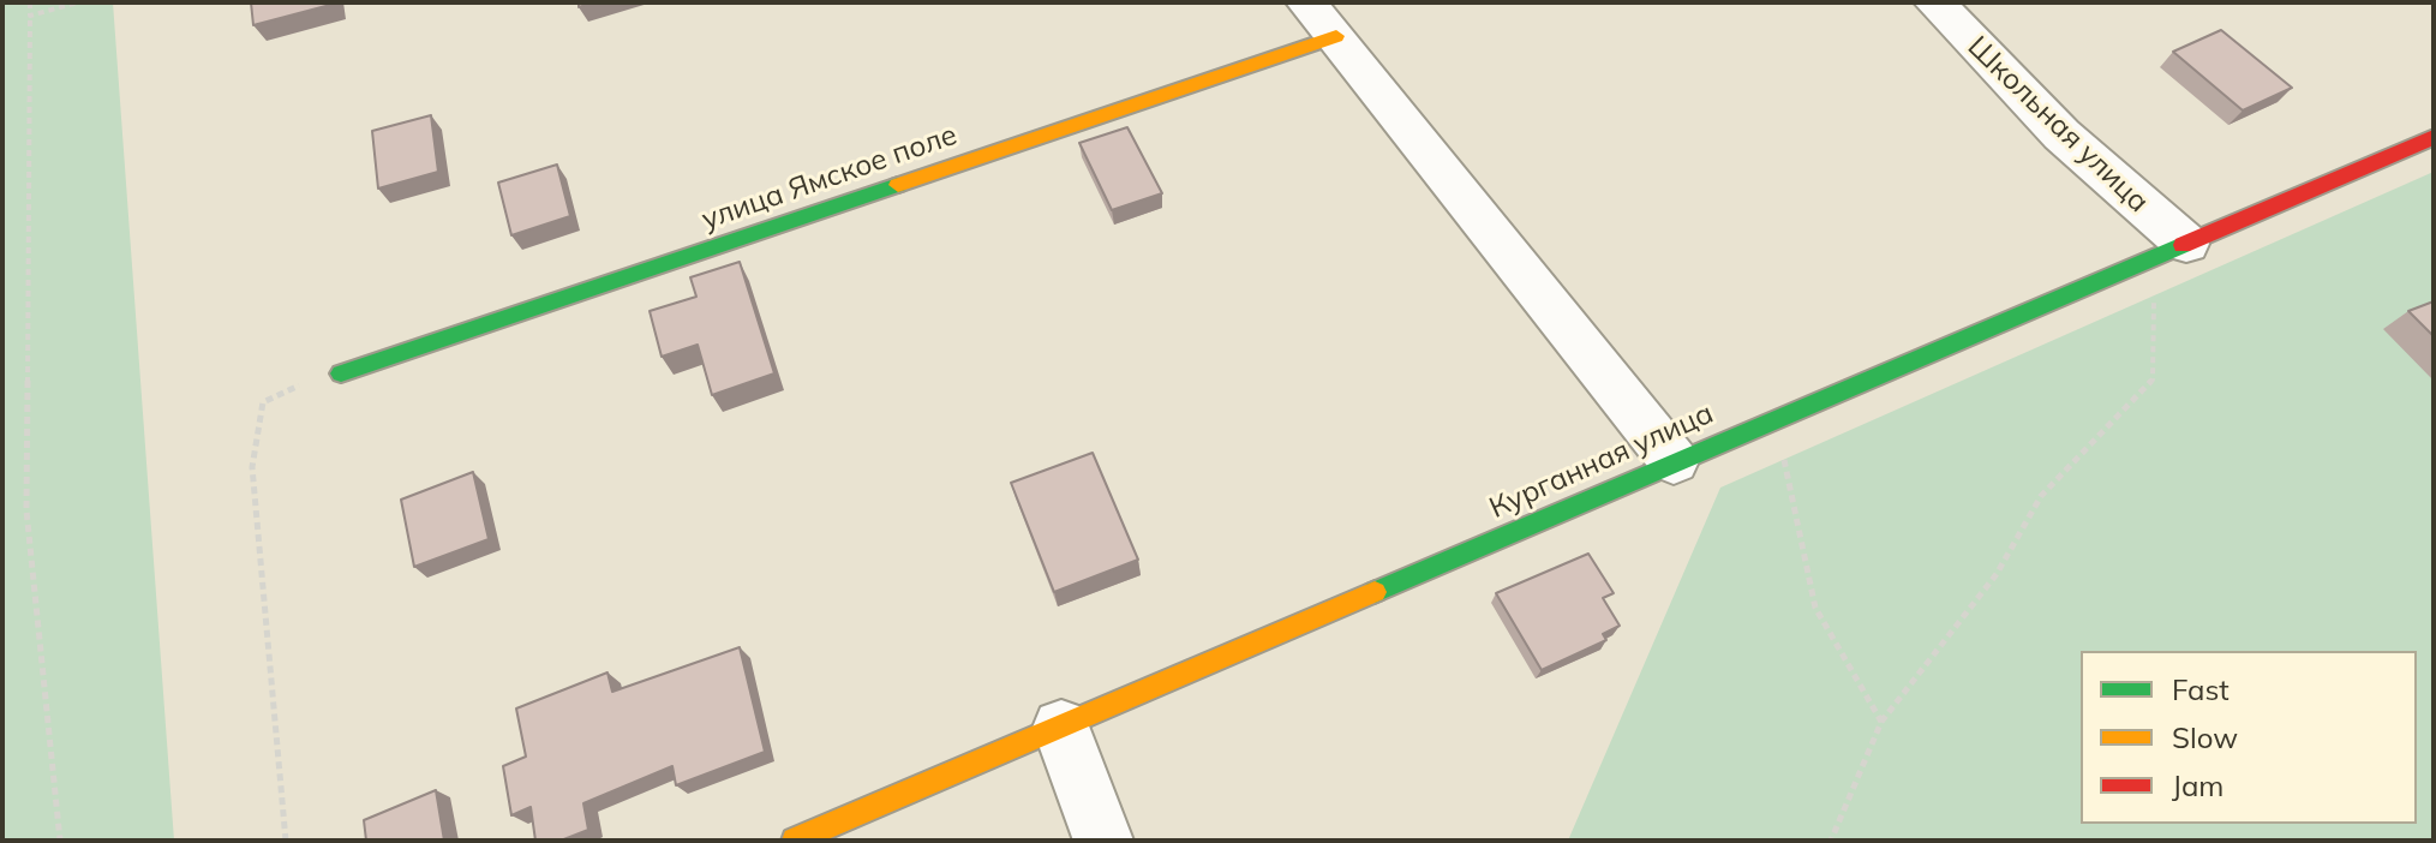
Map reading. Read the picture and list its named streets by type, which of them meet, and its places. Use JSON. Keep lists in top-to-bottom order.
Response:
{
  "streets": {
    "street": ["Школьная улица", "улица Ямское поле", "Курганная улица"]
  },
  "crossings": [
    ["Школьная улица", "Курганная улица"]
  ],
  "legend": ["Fast", "Slow", "Jam"]
}
